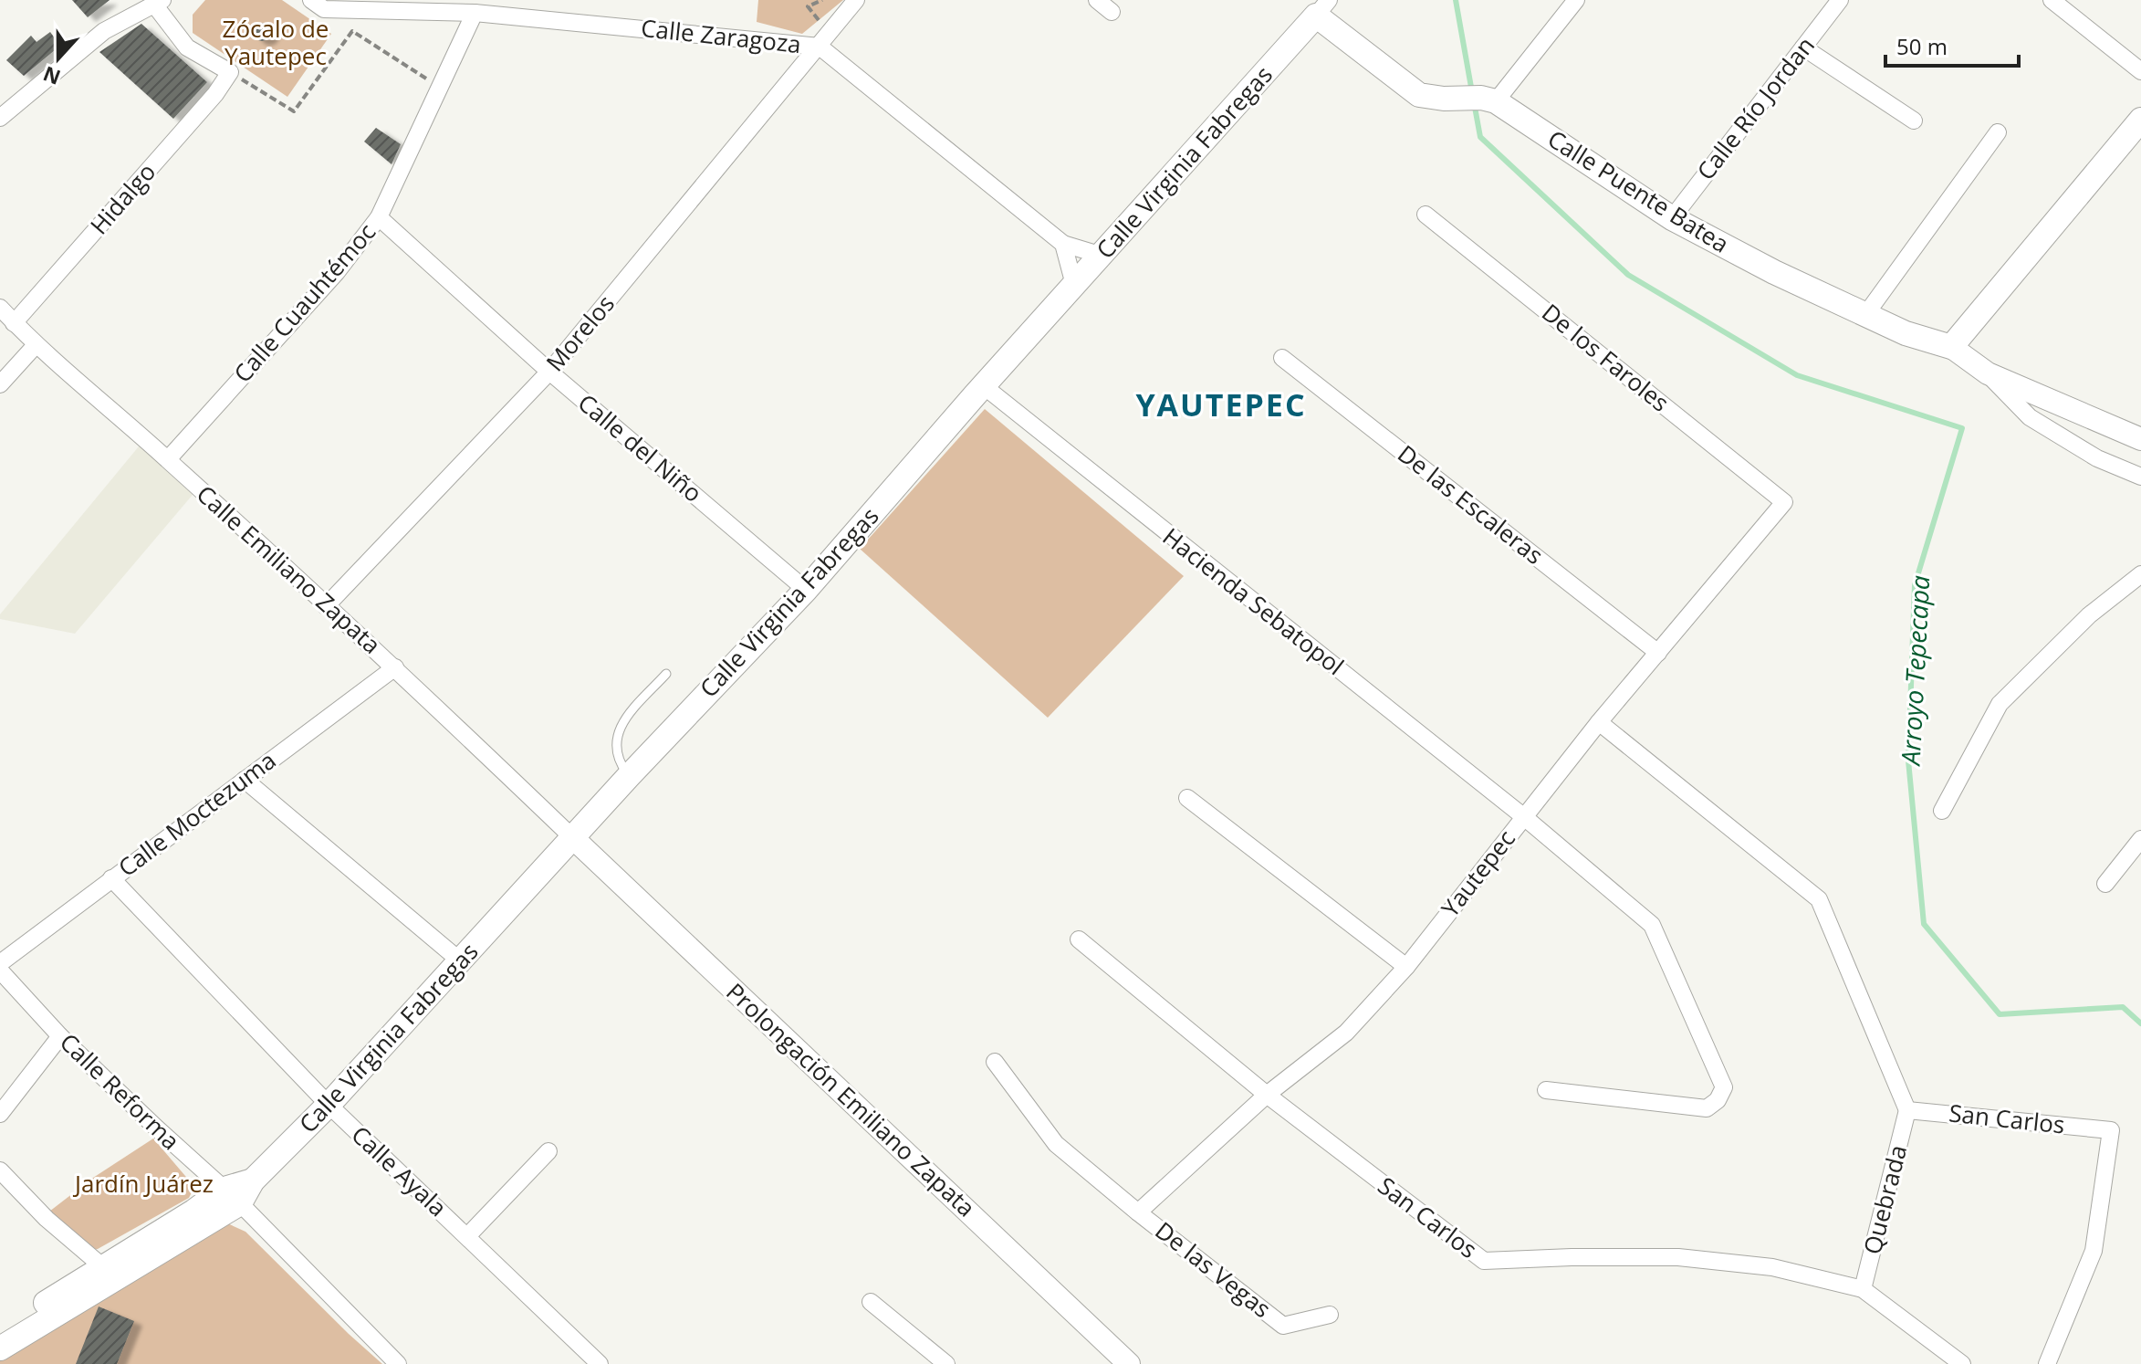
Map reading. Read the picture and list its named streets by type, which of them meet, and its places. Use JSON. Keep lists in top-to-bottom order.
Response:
{
  "streets": {
    "main road": ["Calle Virginia Fabregas", "Calle Puente Batea"],
    "street": [
      "Calle Zaragoza",
      "Calle Río Jordan",
      "Hidalgo",
      "Calle Cuauhtémoc",
      "Morelos",
      "De los Faroles",
      "Calle del Niño",
      "De las Escaleras",
      "Calle Emiliano Zapata",
      "Hacienda Sebatopol",
      "Calle Moctezuma",
      "Yautepec",
      "Calle Reforma",
      "Prolongación Emiliano Zapata",
      "San Carlos",
      "Calle Ayala",
      "Quebrada",
      "De las Vegas"
    ]
  },
  "crossings": [
    ["Calle Zaragoza", "Calle Virginia Fabregas"],
    ["Calle Zaragoza", "Calle Cuauhtémoc"],
    ["Calle Zaragoza", "Morelos"],
    ["Calle Río Jordan", "Calle Puente Batea"],
    ["Calle Virginia Fabregas", "Calle del Niño"],
    ["Calle Virginia Fabregas", "Calle Emiliano Zapata"],
    ["Calle Virginia Fabregas", "Hacienda Sebatopol"],
    ["Calle Virginia Fabregas", "Calle Reforma"],
    ["Calle Virginia Fabregas", "Prolongación Emiliano Zapata"],
    ["Calle Virginia Fabregas", "Calle Ayala"],
    ["Hidalgo", "Calle Emiliano Zapata"],
    ["Calle Cuauhtémoc", "Calle del Niño"],
    ["Calle Cuauhtémoc", "Calle Emiliano Zapata"],
    ["Morelos", "Calle del Niño"],
    ["Morelos", "Calle Emiliano Zapata"],
    ["De los Faroles", "Yautepec"],
    ["De las Escaleras", "Yautepec"],
    ["Calle Emiliano Zapata", "Calle Moctezuma"],
    ["Calle Emiliano Zapata", "Prolongación Emiliano Zapata"],
    ["Hacienda Sebatopol", "Yautepec"],
    ["Calle Moctezuma", "Calle Ayala"],
    ["Yautepec", "San Carlos"],
    ["Yautepec", "De las Vegas"],
    ["San Carlos", "Quebrada"]
  ],
  "districts": ["YAUTEPEC"],
  "water": ["Arroyo Tepecapa"],
  "parks": ["Zócalo de Yautepec", "Jardín Juárez"],
  "scale_bar": "50 m",
  "north": "bottom"
}
